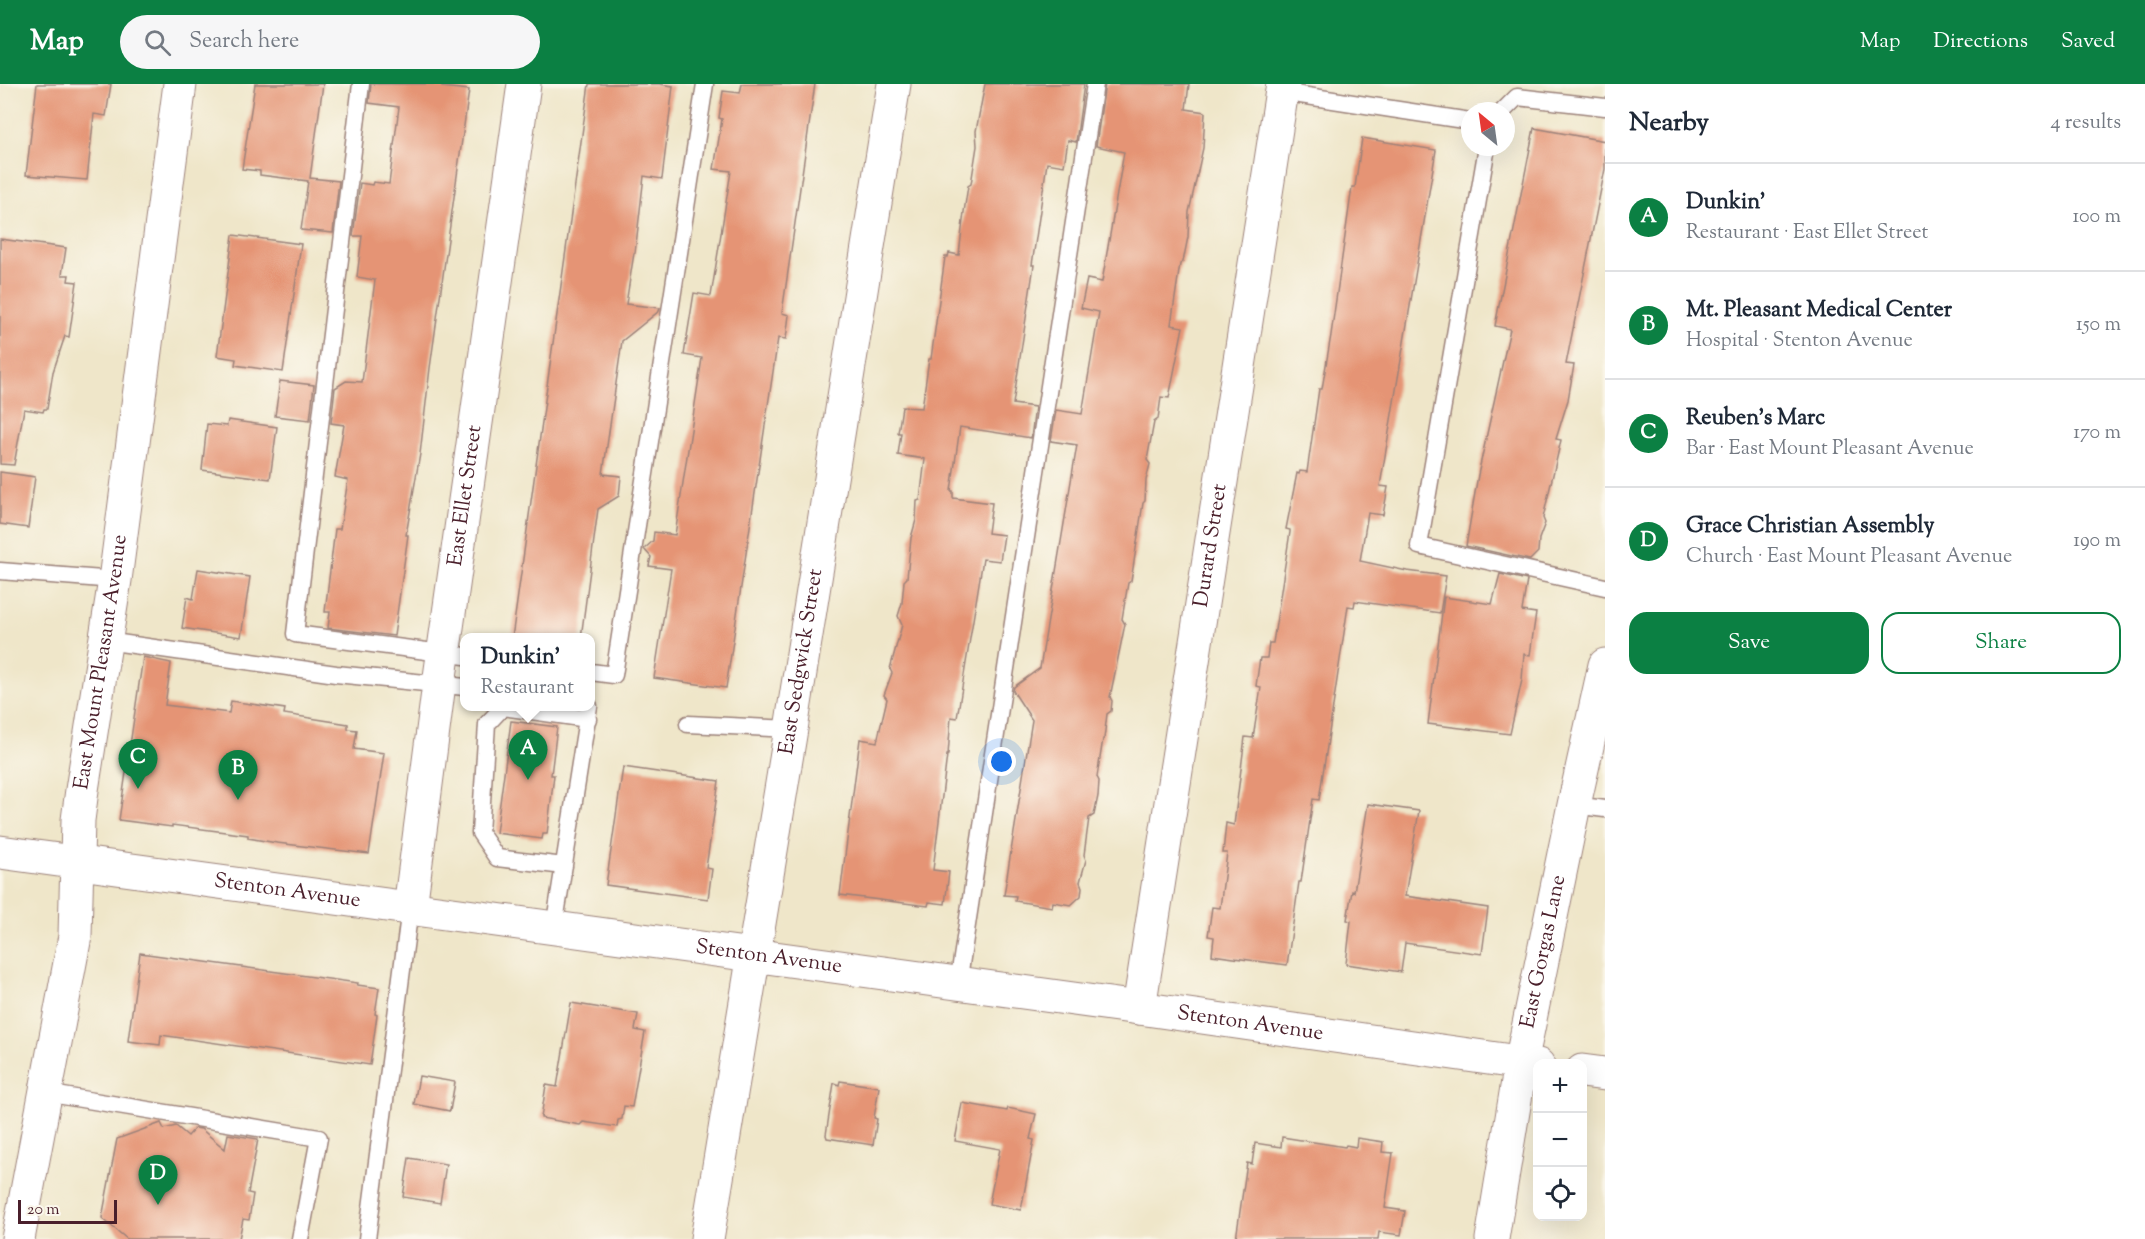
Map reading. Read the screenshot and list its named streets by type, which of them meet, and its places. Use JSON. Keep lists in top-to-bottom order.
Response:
{
  "streets": {
    "street": [
      "East Ellet Street",
      "Durard Street",
      "East Mount Pleasant Avenue",
      "East Sedgwick Street",
      "Stenton Avenue",
      "East Gorgas Lane"
    ]
  },
  "crossings": [
    ["East Ellet Street", "Stenton Avenue"],
    ["Durard Street", "Stenton Avenue"],
    ["East Mount Pleasant Avenue", "Stenton Avenue"],
    ["East Sedgwick Street", "Stenton Avenue"],
    ["Stenton Avenue", "East Gorgas Lane"]
  ],
  "scale_bar": "20 m",
  "north": "top left",
  "page": {
    "header": "Map",
    "search": "Search here",
    "nav": ["Map", "Directions", "Saved"],
    "heading": ["Nearby", "4 results"],
    "list": [
      {
        "mark": "A",
        "name": "Dunkin'",
        "note": "Restaurant · East Ellet Street",
        "value": "100 m"
      },
      {
        "mark": "B",
        "name": "Mt. Pleasant Medical Center",
        "note": "Hospital · Stenton Avenue",
        "value": "150 m"
      },
      {
        "mark": "C",
        "name": "Reuben's Marc",
        "note": "Bar · East Mount Pleasant Avenue",
        "value": "170 m"
      },
      {
        "mark": "D",
        "name": "Grace Christian Assembly",
        "note": "Church · East Mount Pleasant Avenue",
        "value": "190 m"
      }
    ],
    "buttons": ["Save", "Share"],
    "popup": ["Dunkin'", "Restaurant"],
    "pins": [
      "A",
      "C",
      "B",
      "D"
    ],
    "map_buttons": ["+", "−"],
    "scale": "20 m"
  }
}
